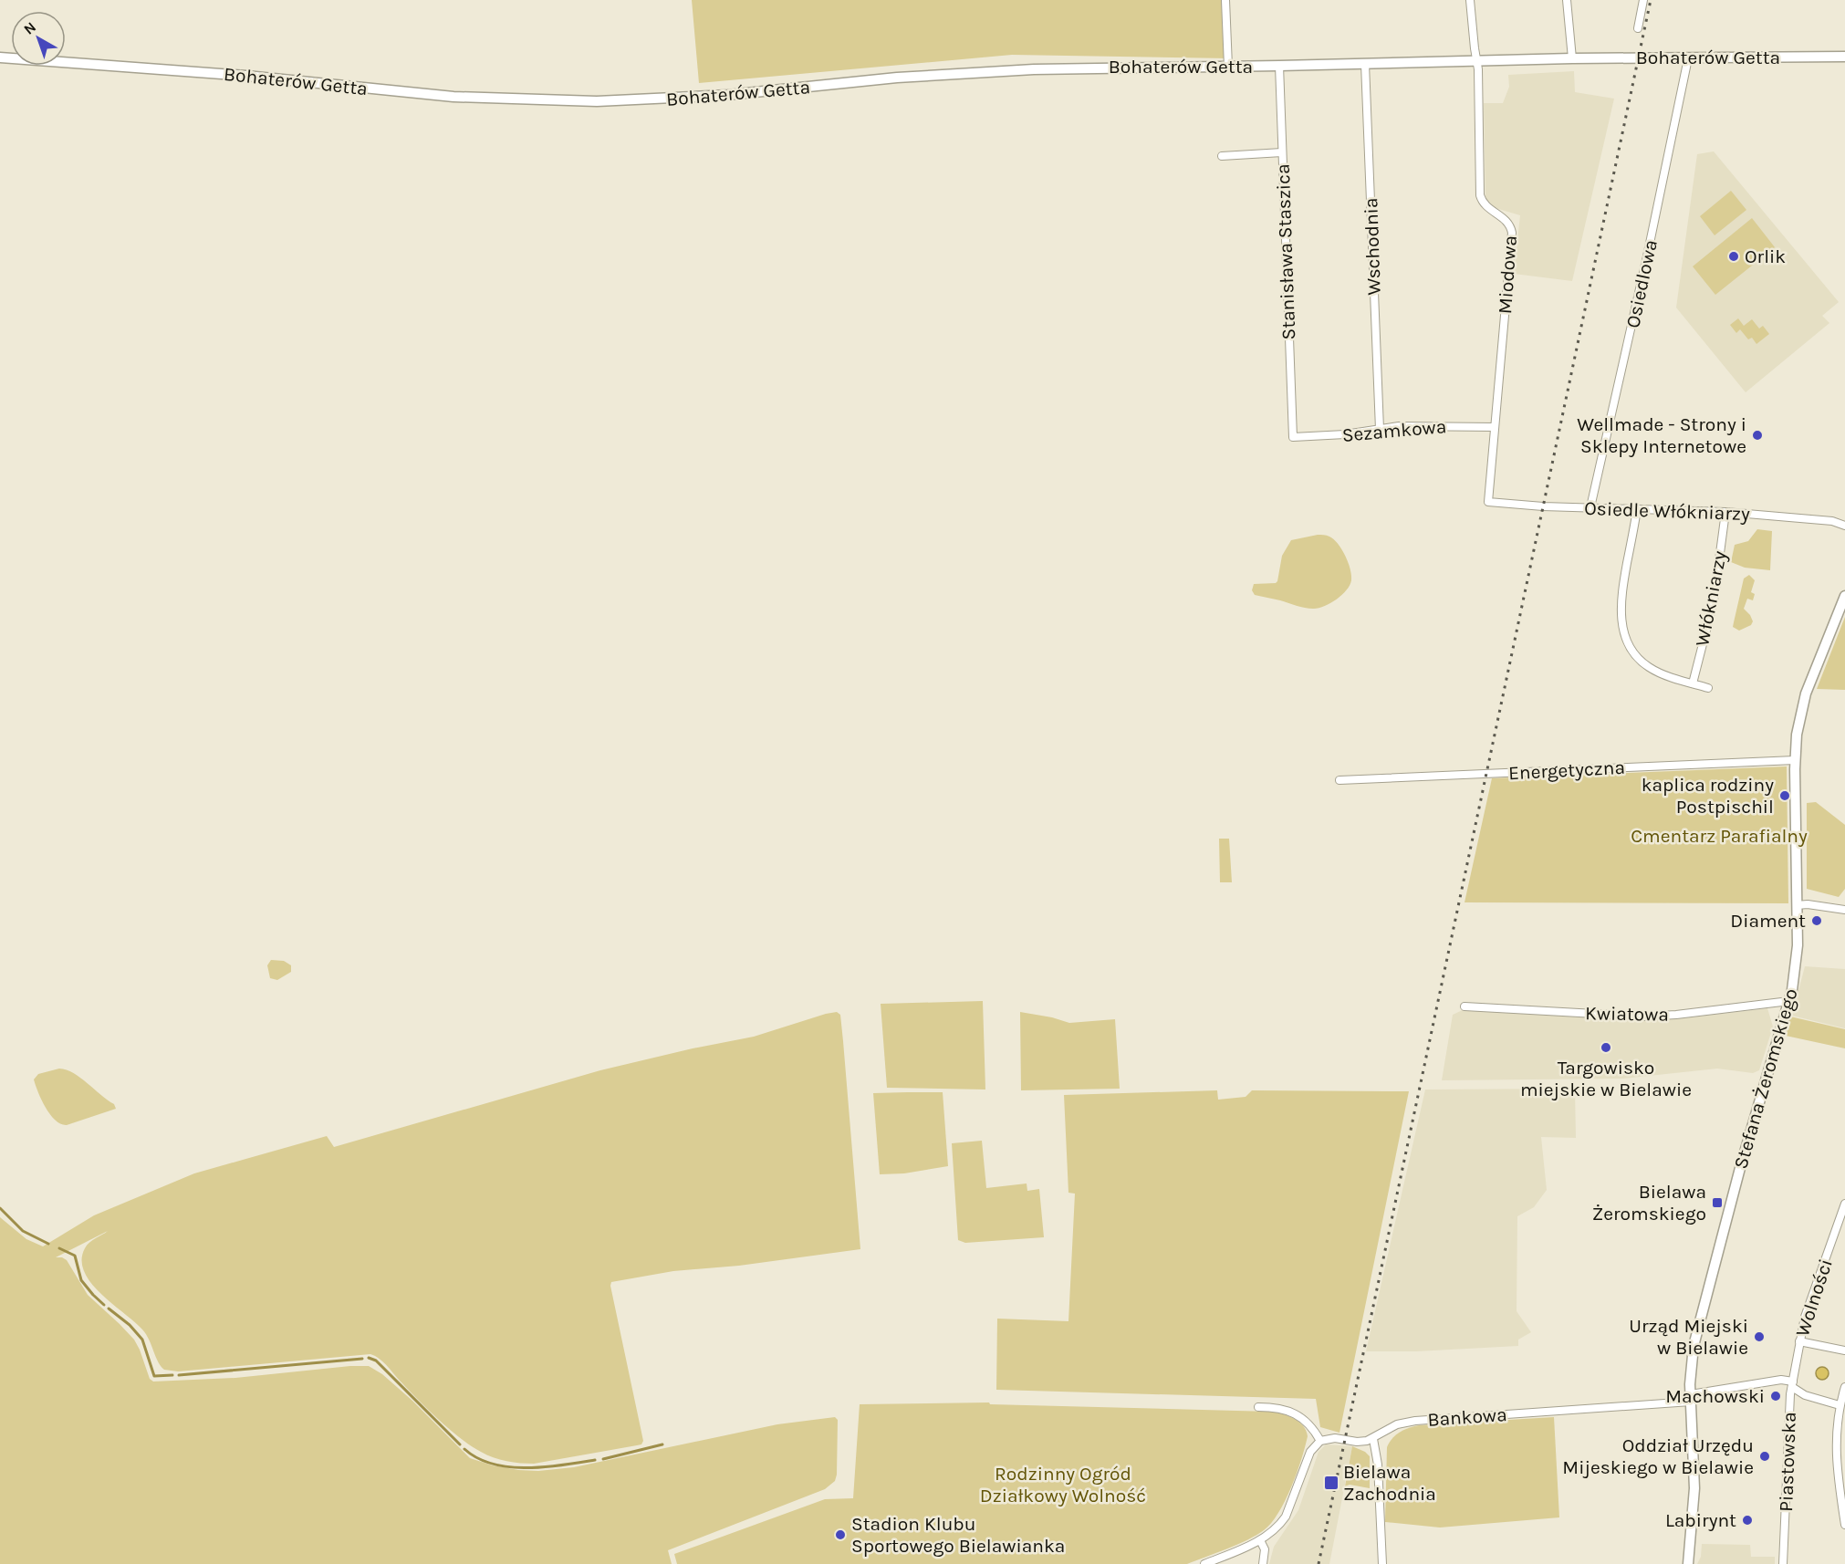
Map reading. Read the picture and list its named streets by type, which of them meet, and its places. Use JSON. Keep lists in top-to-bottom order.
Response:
{
  "streets": {
    "street": [
      "Bohaterów Getta",
      "Wschodnia",
      "Stanisława Staszica",
      "Miodowa",
      "Osiedlowa",
      "Sezamkowa",
      "Osiedle Włókniarzy",
      "Włókniarzy",
      "Energetyczna",
      "Kwiatowa",
      "Stefana Żeromskiego",
      "Wolności",
      "Bankowa",
      "Piastowska"
    ]
  },
  "crossings": [
    ["Bohaterów Getta", "Wschodnia"],
    ["Bohaterów Getta", "Stanisława Staszica"],
    ["Bohaterów Getta", "Miodowa"],
    ["Bohaterów Getta", "Osiedlowa"],
    ["Wschodnia", "Sezamkowa"],
    ["Stanisława Staszica", "Sezamkowa"],
    ["Miodowa", "Sezamkowa"],
    ["Miodowa", "Osiedle Włókniarzy"],
    ["Osiedlowa", "Osiedle Włókniarzy"],
    ["Osiedle Włókniarzy", "Włókniarzy"],
    ["Energetyczna", "Stefana Żeromskiego"],
    ["Kwiatowa", "Stefana Żeromskiego"],
    ["Stefana Żeromskiego", "Bankowa"],
    ["Wolności", "Piastowska"],
    ["Bankowa", "Piastowska"]
  ],
  "parks": ["Cmentarz Parafialny", "Rodzinny Ogród Działkowy Wolność"],
  "places": {
    "other": [
      "Orlik",
      "Wellmade - Strony i Sklepy Internetowe",
      "kaplica rodziny Postpischil",
      "Diament",
      "Targowisko miejskie w Bielawie",
      "Urząd Miejski w Bielawie",
      "Machowski",
      "Oddział Urzędu Mijeskiego w Bielawie",
      "Labirynt",
      "Stadion Klubu Sportowego Bielawianka"
    ],
    "transit": ["Bielawa Żeromskiego", "Bielawa Zachodnia"]
  },
  "north": "top left"
}
